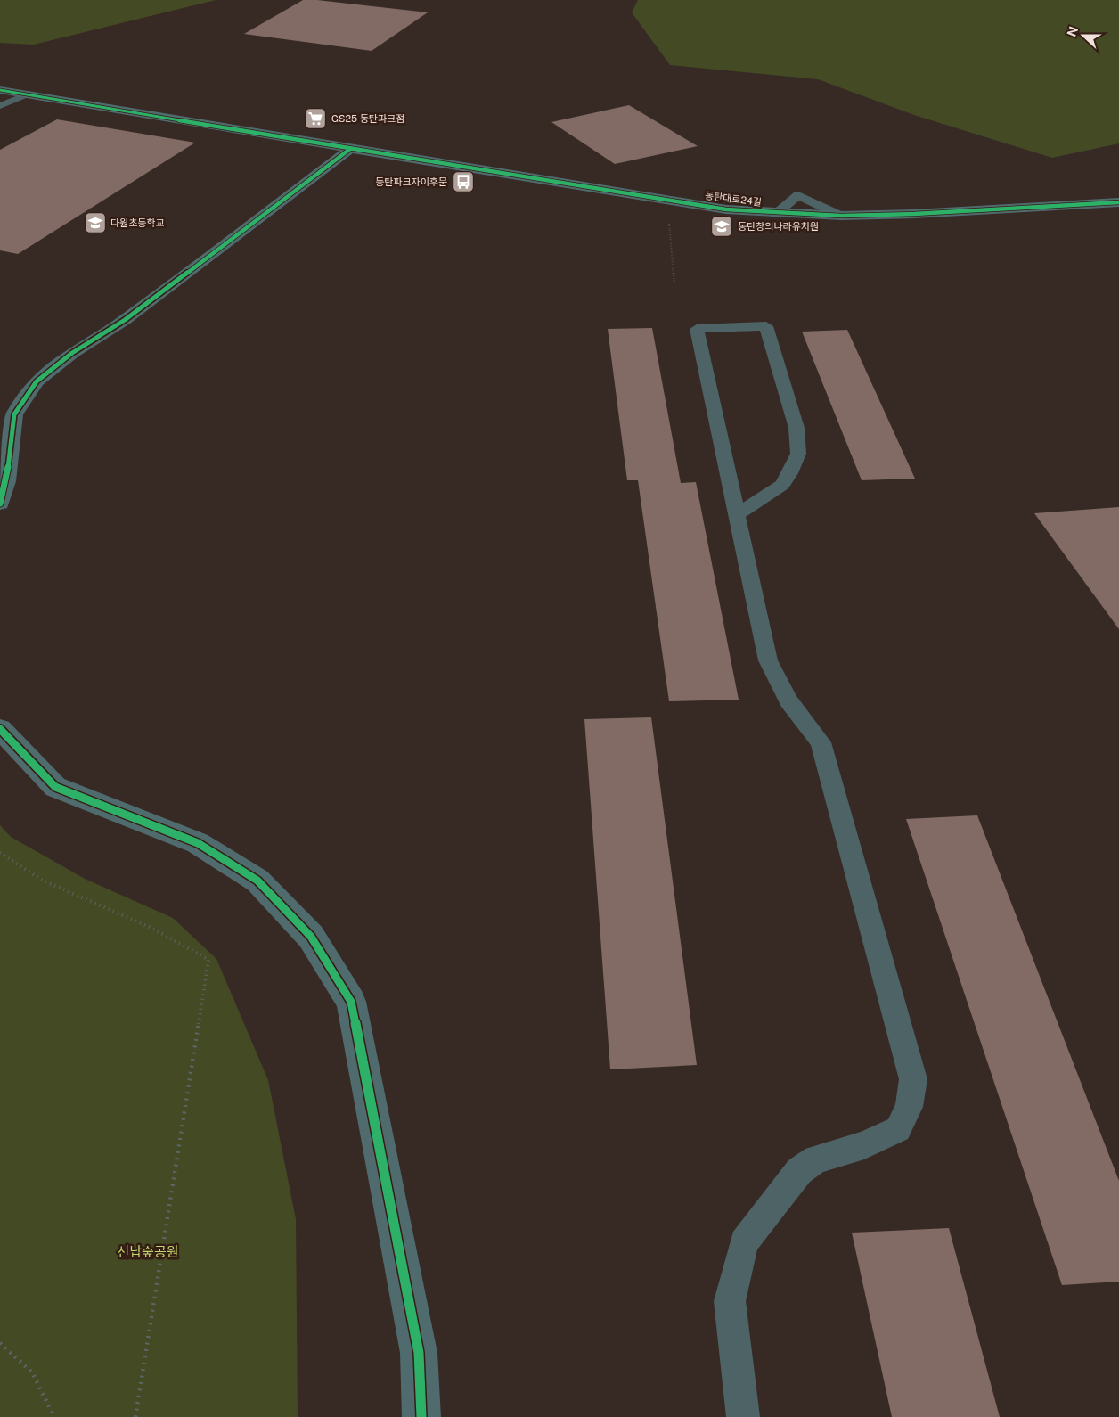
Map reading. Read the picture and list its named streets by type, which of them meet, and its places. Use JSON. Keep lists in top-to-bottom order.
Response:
{
  "streets": {
    "street": ["동탄대로24길"]
  },
  "parks": ["선납숲공원"],
  "places": {
    "supermarket": ["GS25 동탄파크점"],
    "bus stop": ["동탄파크자이후문"],
    "school or university": ["다원초등학교", "동탄창의나라유치원"]
  },
  "north": "left"
}
